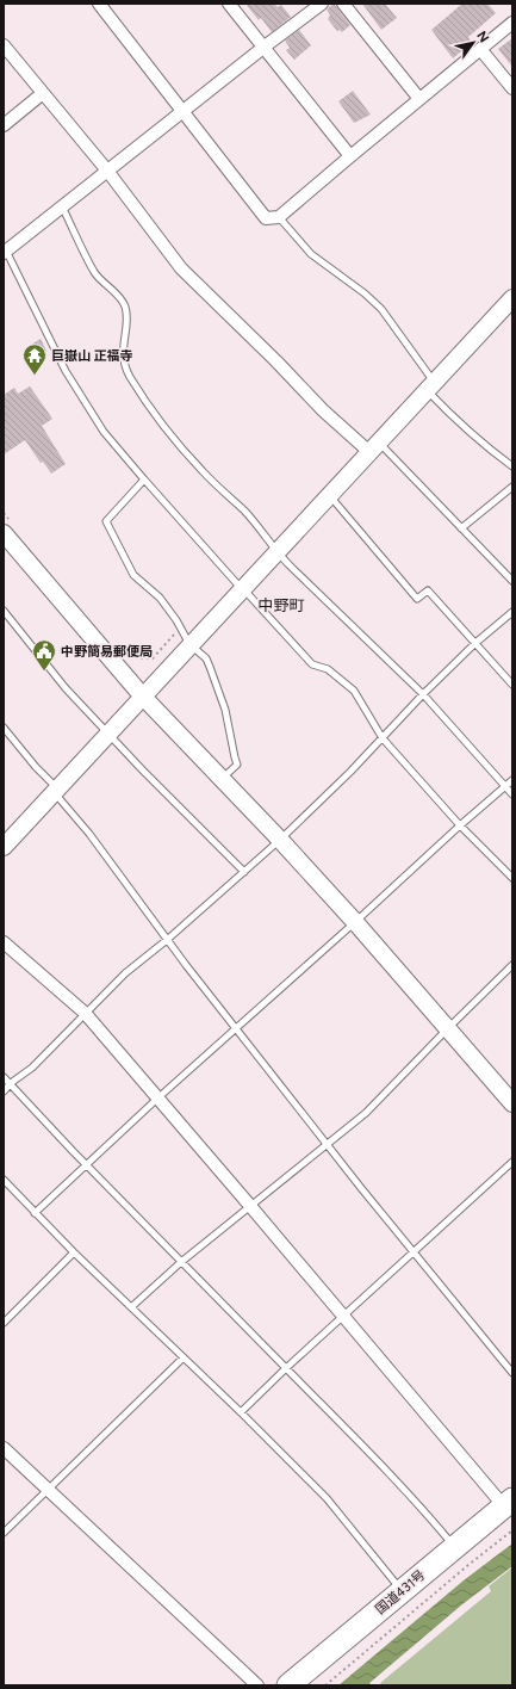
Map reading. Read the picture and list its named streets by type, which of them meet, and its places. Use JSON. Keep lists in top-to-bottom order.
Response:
{
  "streets": {
    "highway": ["国道431号"]
  },
  "districts": ["中野町"],
  "places": {
    "temple": ["巨嶽山 正福寺"],
    "public building": ["中野簡易郵便局"]
  },
  "north": "top right"
}
